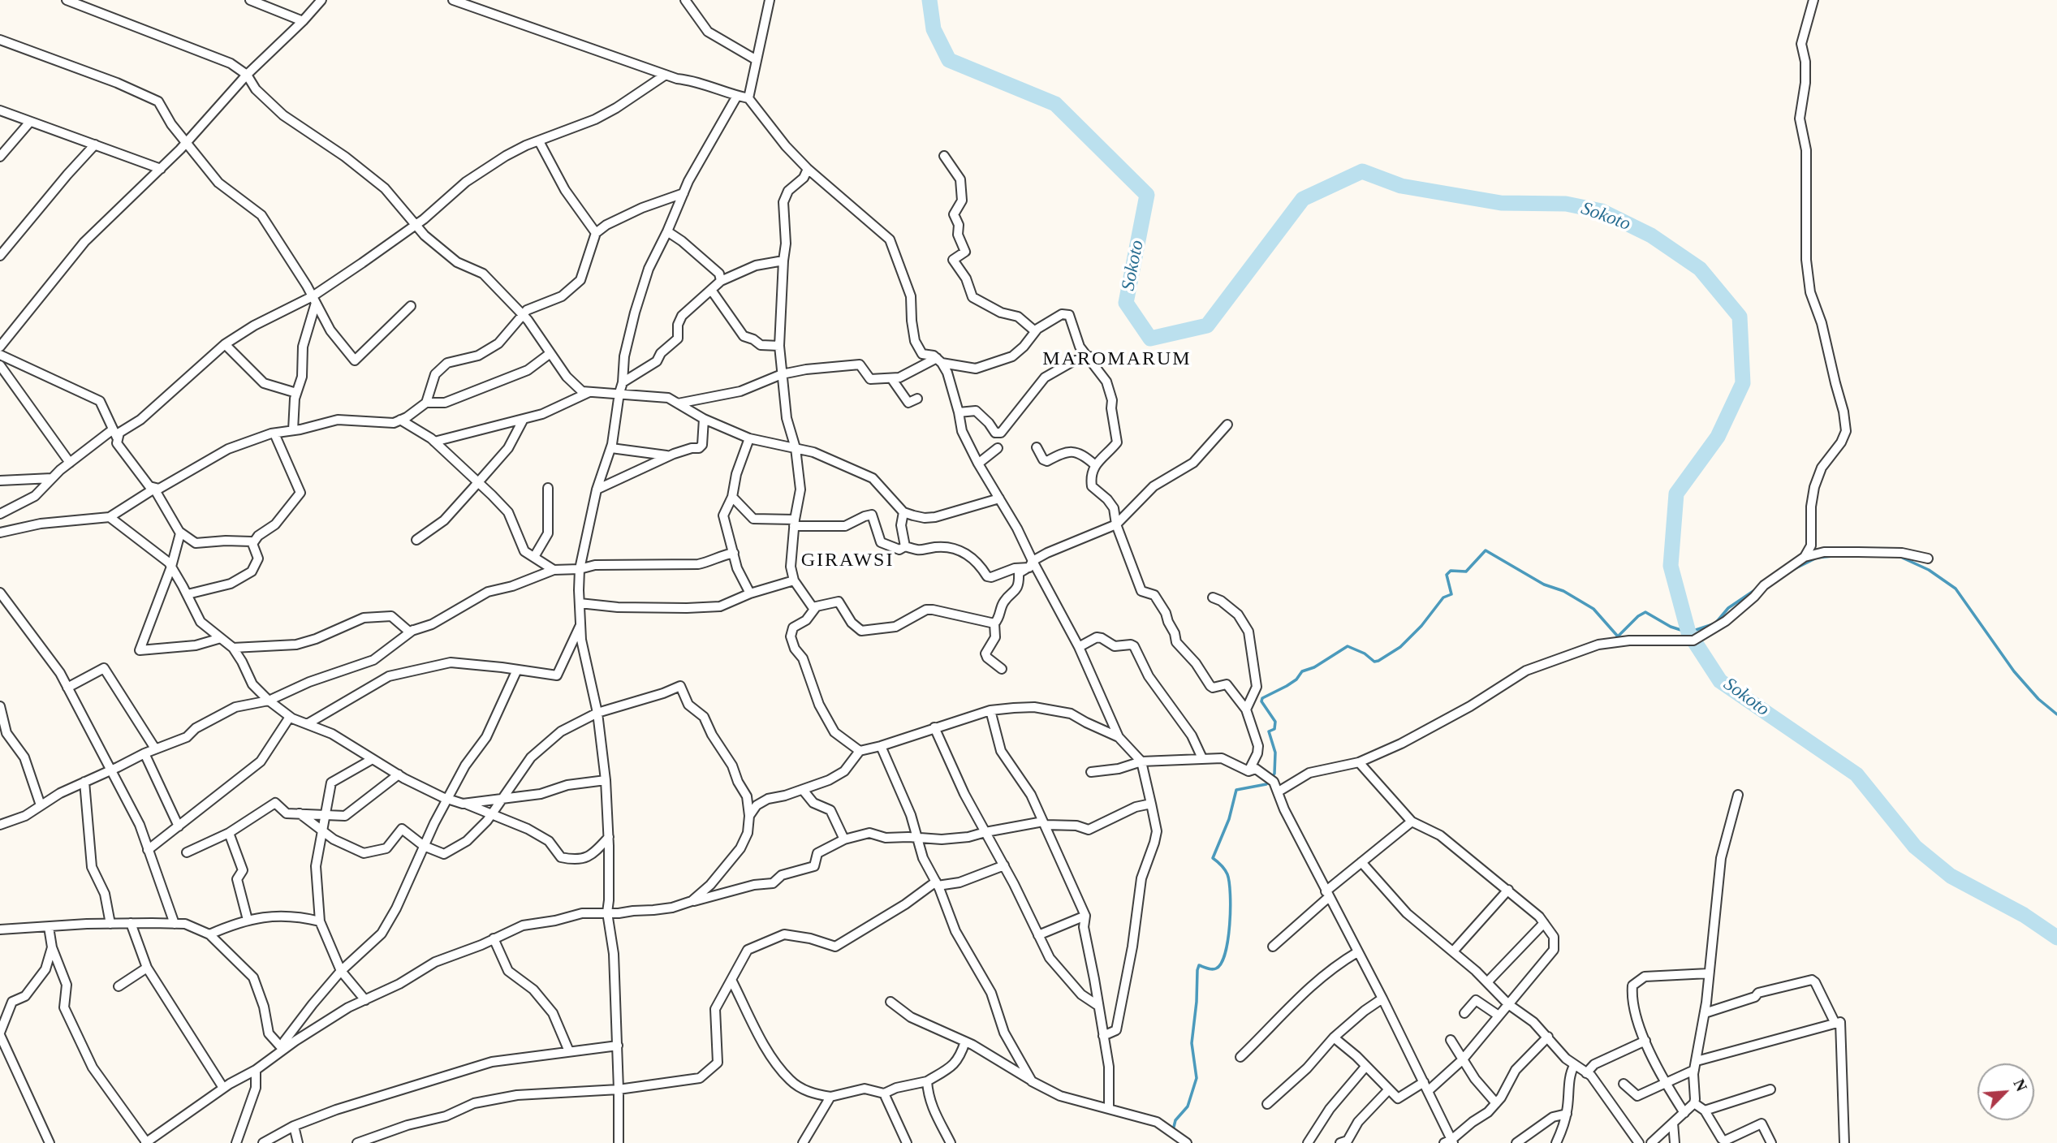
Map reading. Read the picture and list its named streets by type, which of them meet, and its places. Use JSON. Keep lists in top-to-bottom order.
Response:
{
  "districts": ["MAROMARUM", "GIRAWSI"],
  "water": ["Sokoto"],
  "north": "top right"
}
